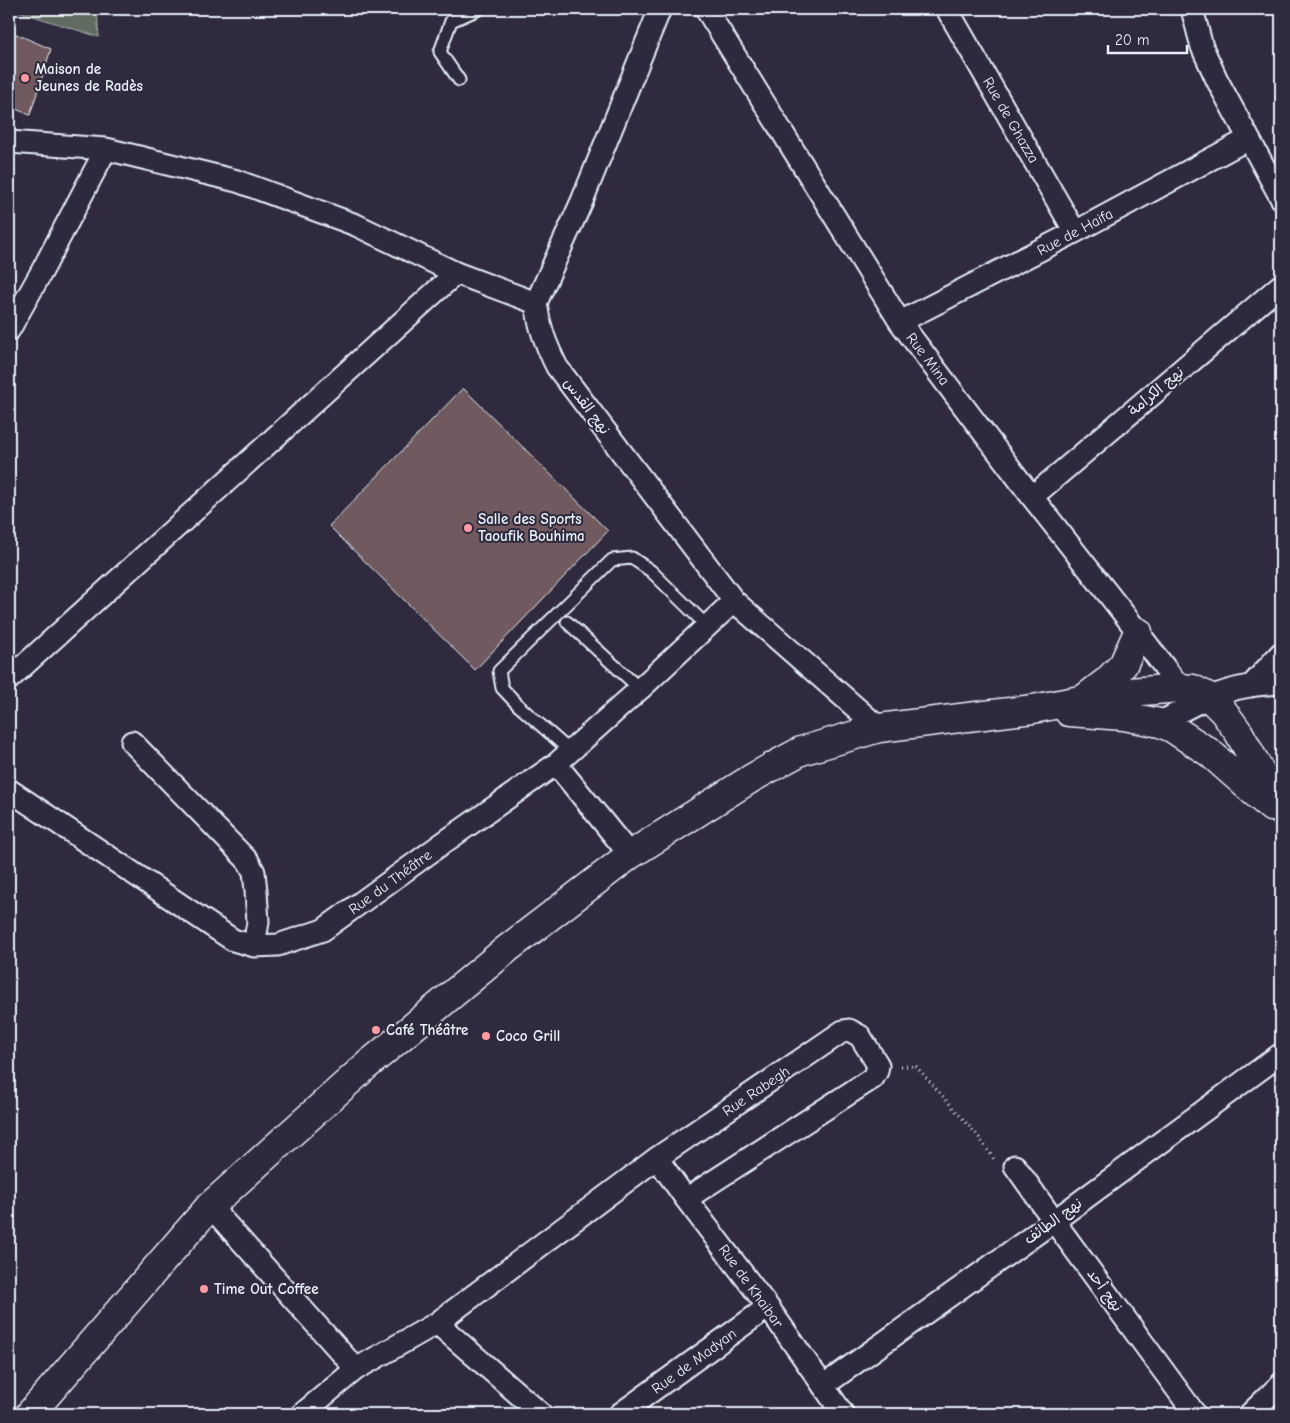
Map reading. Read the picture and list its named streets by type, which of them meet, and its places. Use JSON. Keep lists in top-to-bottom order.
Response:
{
  "streets": {
    "street": [
      "Rue de Ghazza",
      "Rue de Haifa",
      "Rue Mina",
      "نهج الكرامة",
      "نهج القدس",
      "Rue du Théâtre",
      "Rue Rabegh",
      "نهج الطائف",
      "Rue de Khaibar",
      "نهج أحد",
      "Rue de Madyan"
    ]
  },
  "crossings": [
    ["Rue de Ghazza", "Rue de Haifa"],
    ["Rue de Haifa", "Rue Mina"],
    ["Rue Mina", "نهج الكرامة"],
    ["نهج القدس", "Rue du Théâtre"],
    ["Rue Rabegh", "Rue de Khaibar"],
    ["نهج الطائف", "Rue de Khaibar"],
    ["نهج الطائف", "نهج أحد"],
    ["Rue de Khaibar", "Rue de Madyan"]
  ],
  "places": [
    "Maison de Jeunes de Radès",
    "Salle des Sports Taoufik Bouhima",
    "Café Théâtre",
    "Coco Grill",
    "Time Out Coffee"
  ],
  "scale_bar": "20 m"
}
